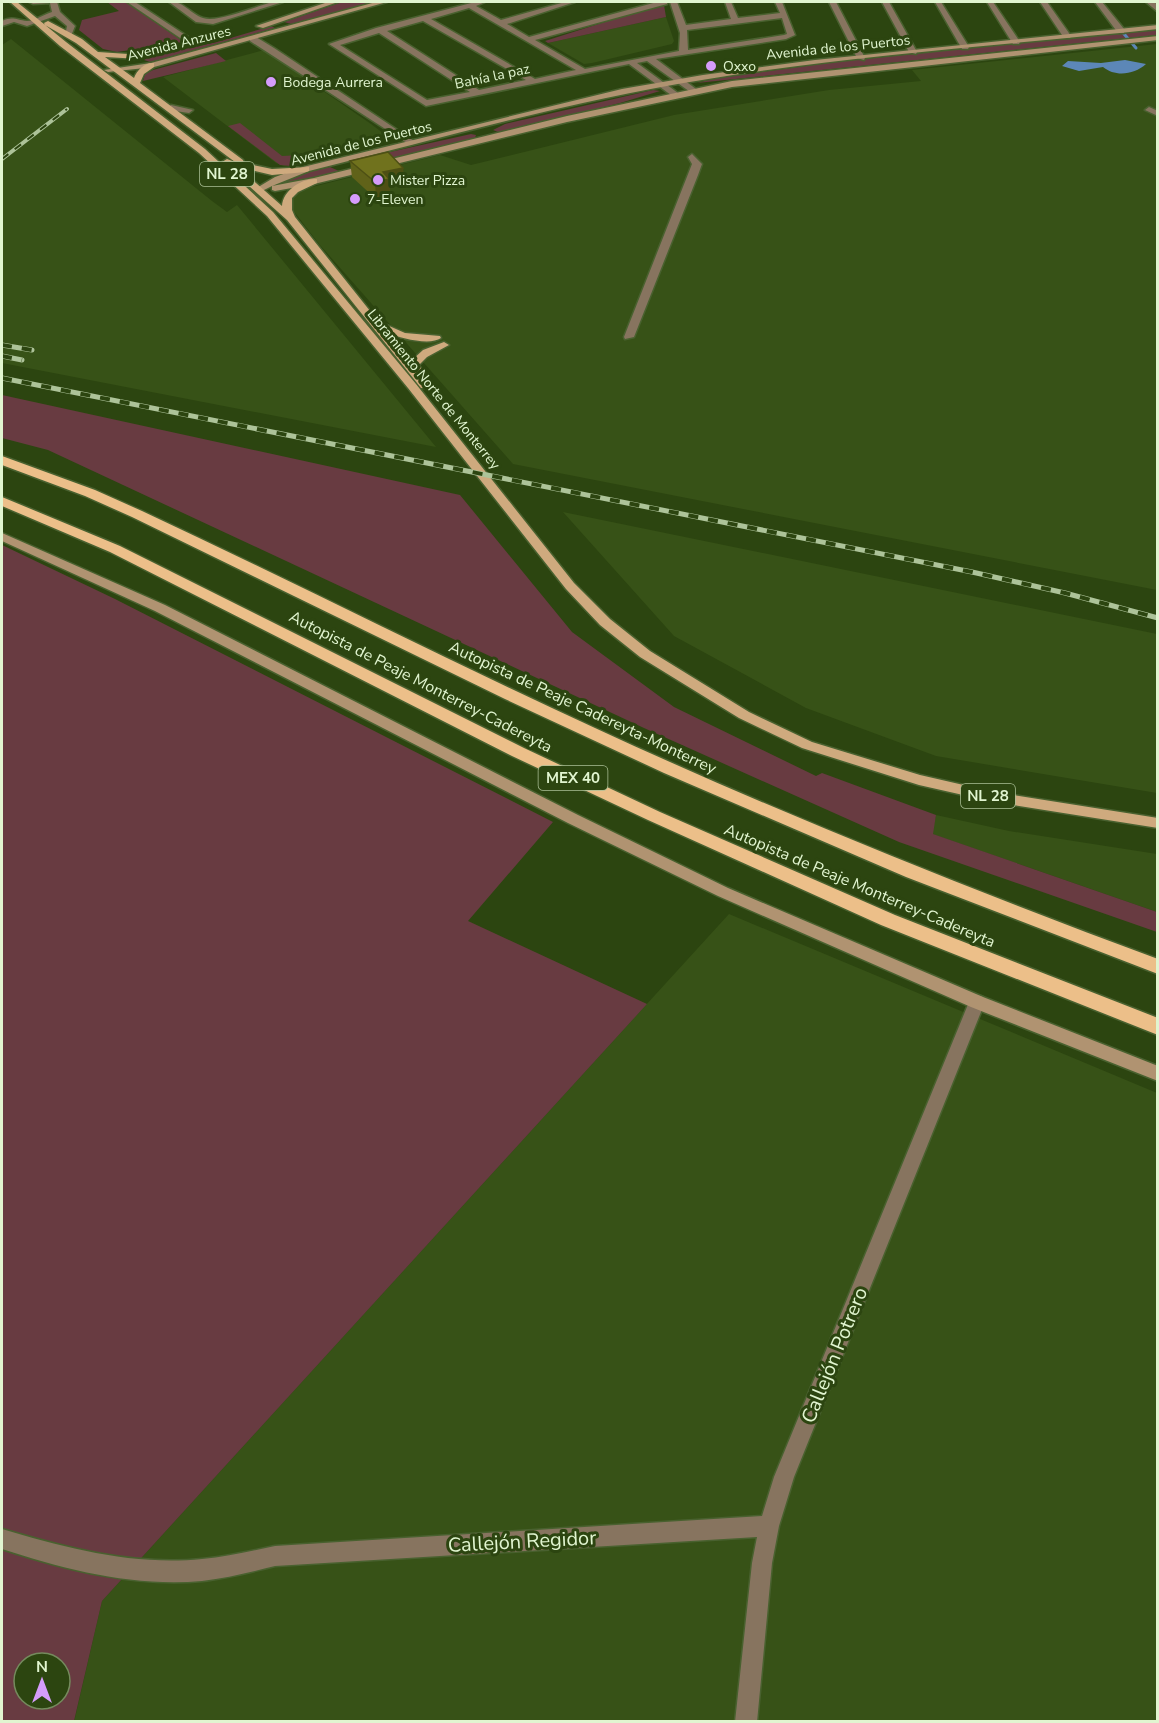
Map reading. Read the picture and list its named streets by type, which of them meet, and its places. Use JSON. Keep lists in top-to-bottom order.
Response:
{
  "streets": {
    "highway": ["Autopista de Peaje Monterrey-Cadereyta", "Autopista de Peaje Cadereyta-Monterrey", "MEX 40"],
    "main road": ["NL 28", "Libramiento Norte de Monterrey"],
    "street": [
      "Avenida Anzures",
      "Avenida de los Puertos",
      "Bahía la paz",
      "Callejón Potrero",
      "Callejón Regidor"
    ]
  },
  "crossings": [
    ["Avenida Anzures", "Libramiento Norte de Monterrey"],
    ["Avenida de los Puertos", "Libramiento Norte de Monterrey"],
    ["Callejón Potrero", "Callejón Regidor"]
  ],
  "places": [
    "Oxxo",
    "Bodega Aurrera",
    "Mister Pizza",
    "7-Eleven"
  ],
  "north": "top"
}
